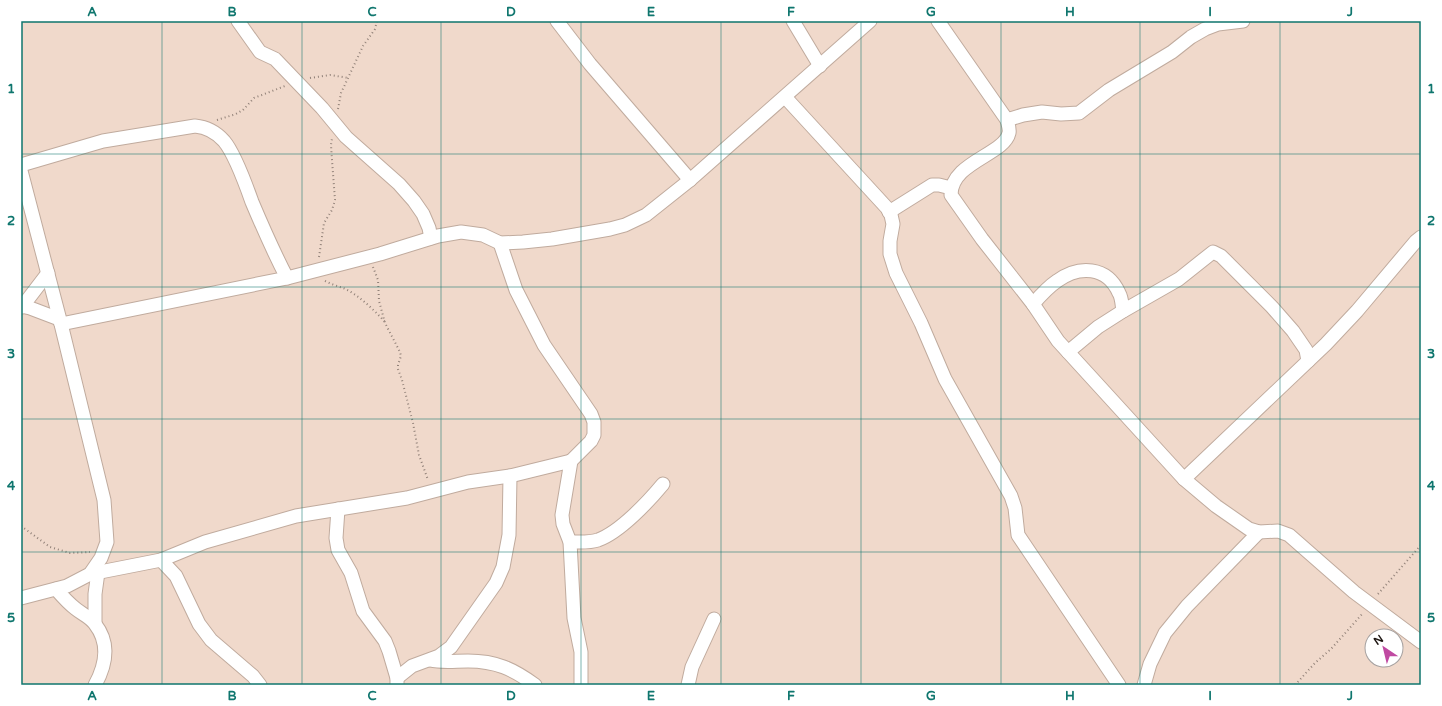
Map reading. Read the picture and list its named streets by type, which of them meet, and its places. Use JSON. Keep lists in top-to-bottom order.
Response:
{
  "north": "top left",
  "grid": {
    "columns": [
      "A",
      "B",
      "C",
      "D",
      "E",
      "F",
      "G",
      "H",
      "I",
      "J"
    ],
    "rows": [
      "1",
      "2",
      "3",
      "4",
      "5"
    ]
  }
}
